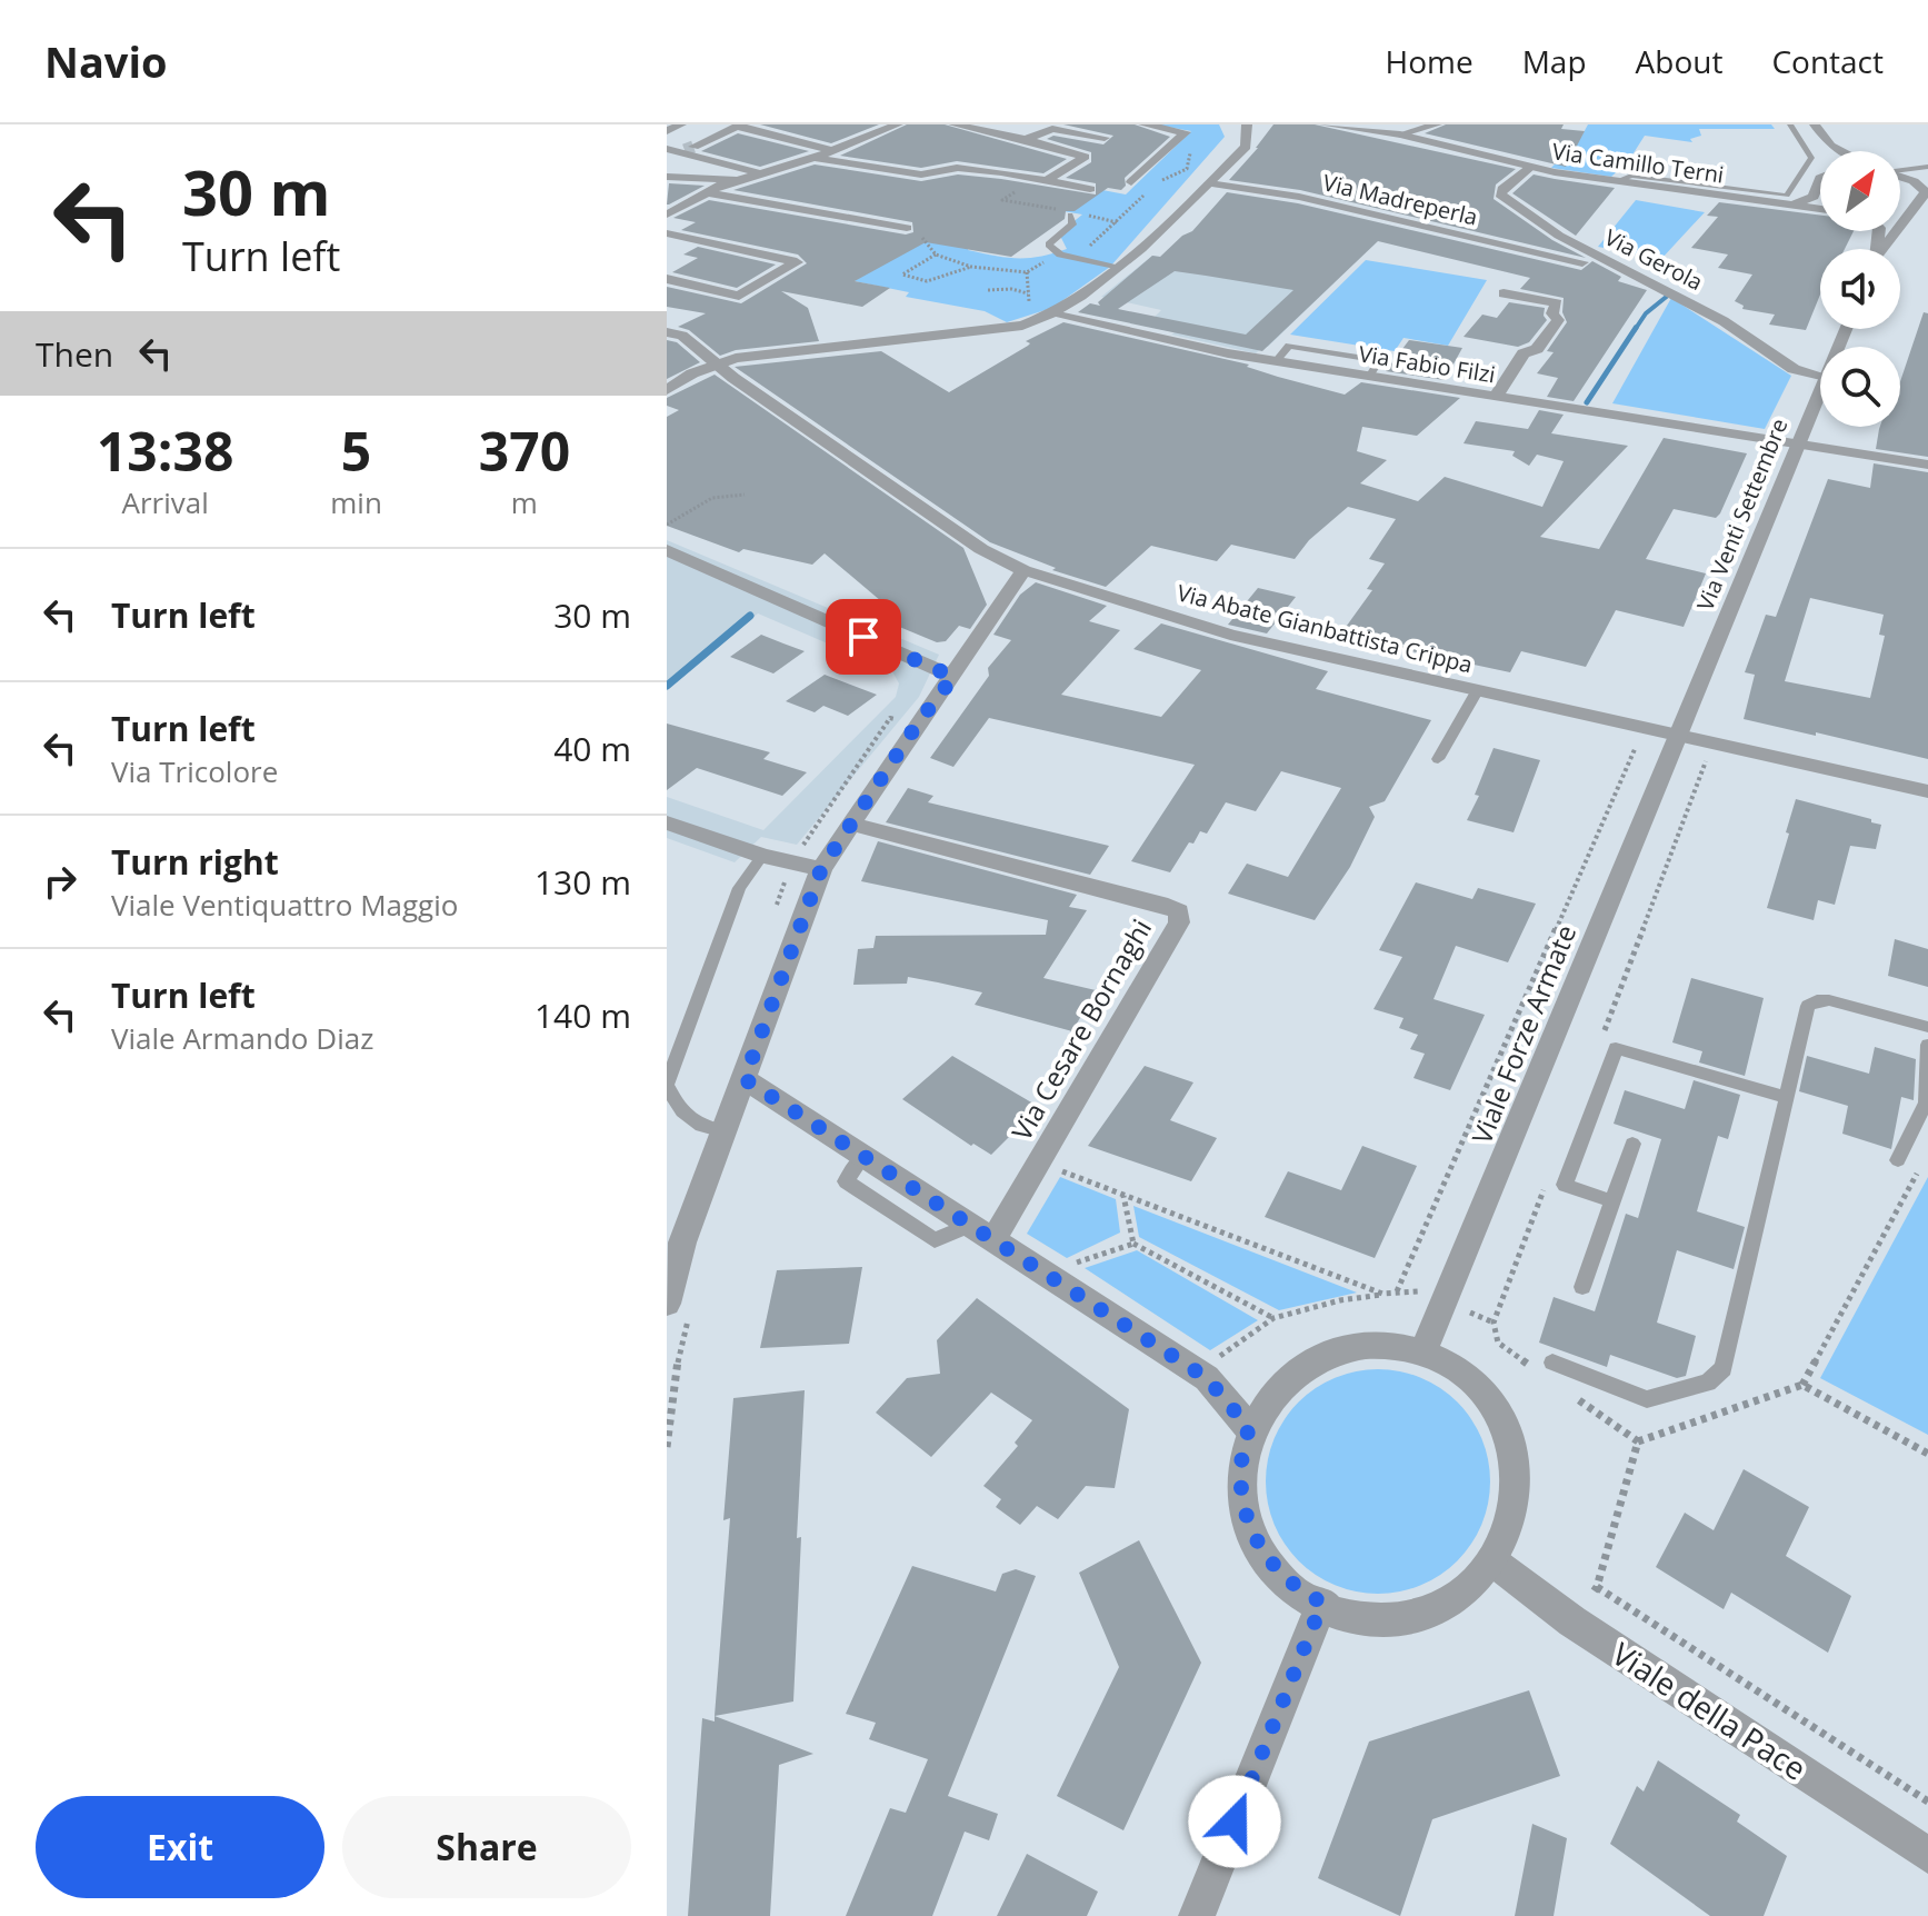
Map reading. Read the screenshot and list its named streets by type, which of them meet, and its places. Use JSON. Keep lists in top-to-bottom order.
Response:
{
  "streets": {
    "street": [
      "Via Camillo Terni",
      "Via Madreperla",
      "Via Gerola",
      "Via Fabio Filzi",
      "Via Venti Settembre",
      "Via Abate Gianbattista Crippa",
      "Via Cesare Bornaghi",
      "Viale Forze Armate",
      "Viale della Pace"
    ]
  },
  "crossings": [
    ["Via Camillo Terni", "Via Gerola"],
    ["Via Fabio Filzi", "Via Venti Settembre"],
    ["Via Venti Settembre", "Via Abate Gianbattista Crippa"],
    ["Via Venti Settembre", "Viale Forze Armate"],
    ["Via Abate Gianbattista Crippa", "Viale Forze Armate"],
    ["Viale Forze Armate", "Viale della Pace"]
  ],
  "north": "top right",
  "page": {
    "header": "Navio",
    "nav": [
      "Home",
      "Map",
      "About",
      "Contact"
    ],
    "turn": ["30 m", "Turn left"],
    "then": "Then",
    "eta": [
      "13:38",
      "Arrival",
      "5",
      "min",
      "370",
      "m"
    ],
    "list": [
      {
        "name": "Turn left",
        "value": "30 m"
      },
      {
        "name": "Turn left",
        "note": "Via Tricolore",
        "value": "40 m"
      },
      {
        "name": "Turn right",
        "note": "Viale Ventiquattro Maggio",
        "value": "130 m"
      },
      {
        "name": "Turn left",
        "note": "Viale Armando Diaz",
        "value": "140 m"
      }
    ],
    "buttons": ["Exit", "Share"]
  }
}
